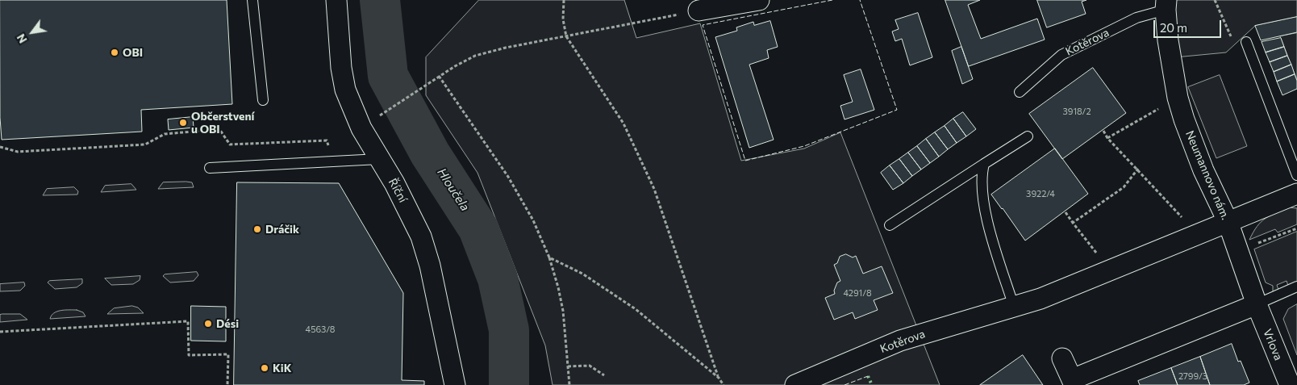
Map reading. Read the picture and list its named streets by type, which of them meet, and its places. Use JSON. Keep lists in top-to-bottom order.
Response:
{
  "streets": {
    "street": [
      "Kotěrova",
      "Neumannovo nám.",
      "Říční",
      "Vrlova"
    ]
  },
  "crossings": [
    ["Kotěrova", "Neumannovo nám."],
    ["Neumannovo nám.", "Vrlova"]
  ],
  "water": ["Hloučela"],
  "places": [
    "OBI",
    "Občerstvení u OBI",
    "Dráčik",
    "Dési",
    "KiK"
  ],
  "house_numbers": [
    "3918/2",
    "3922/4",
    "4291/8",
    "4563/8",
    "2799/3"
  ],
  "scale_bar": "20 m",
  "north": "bottom left"
}
